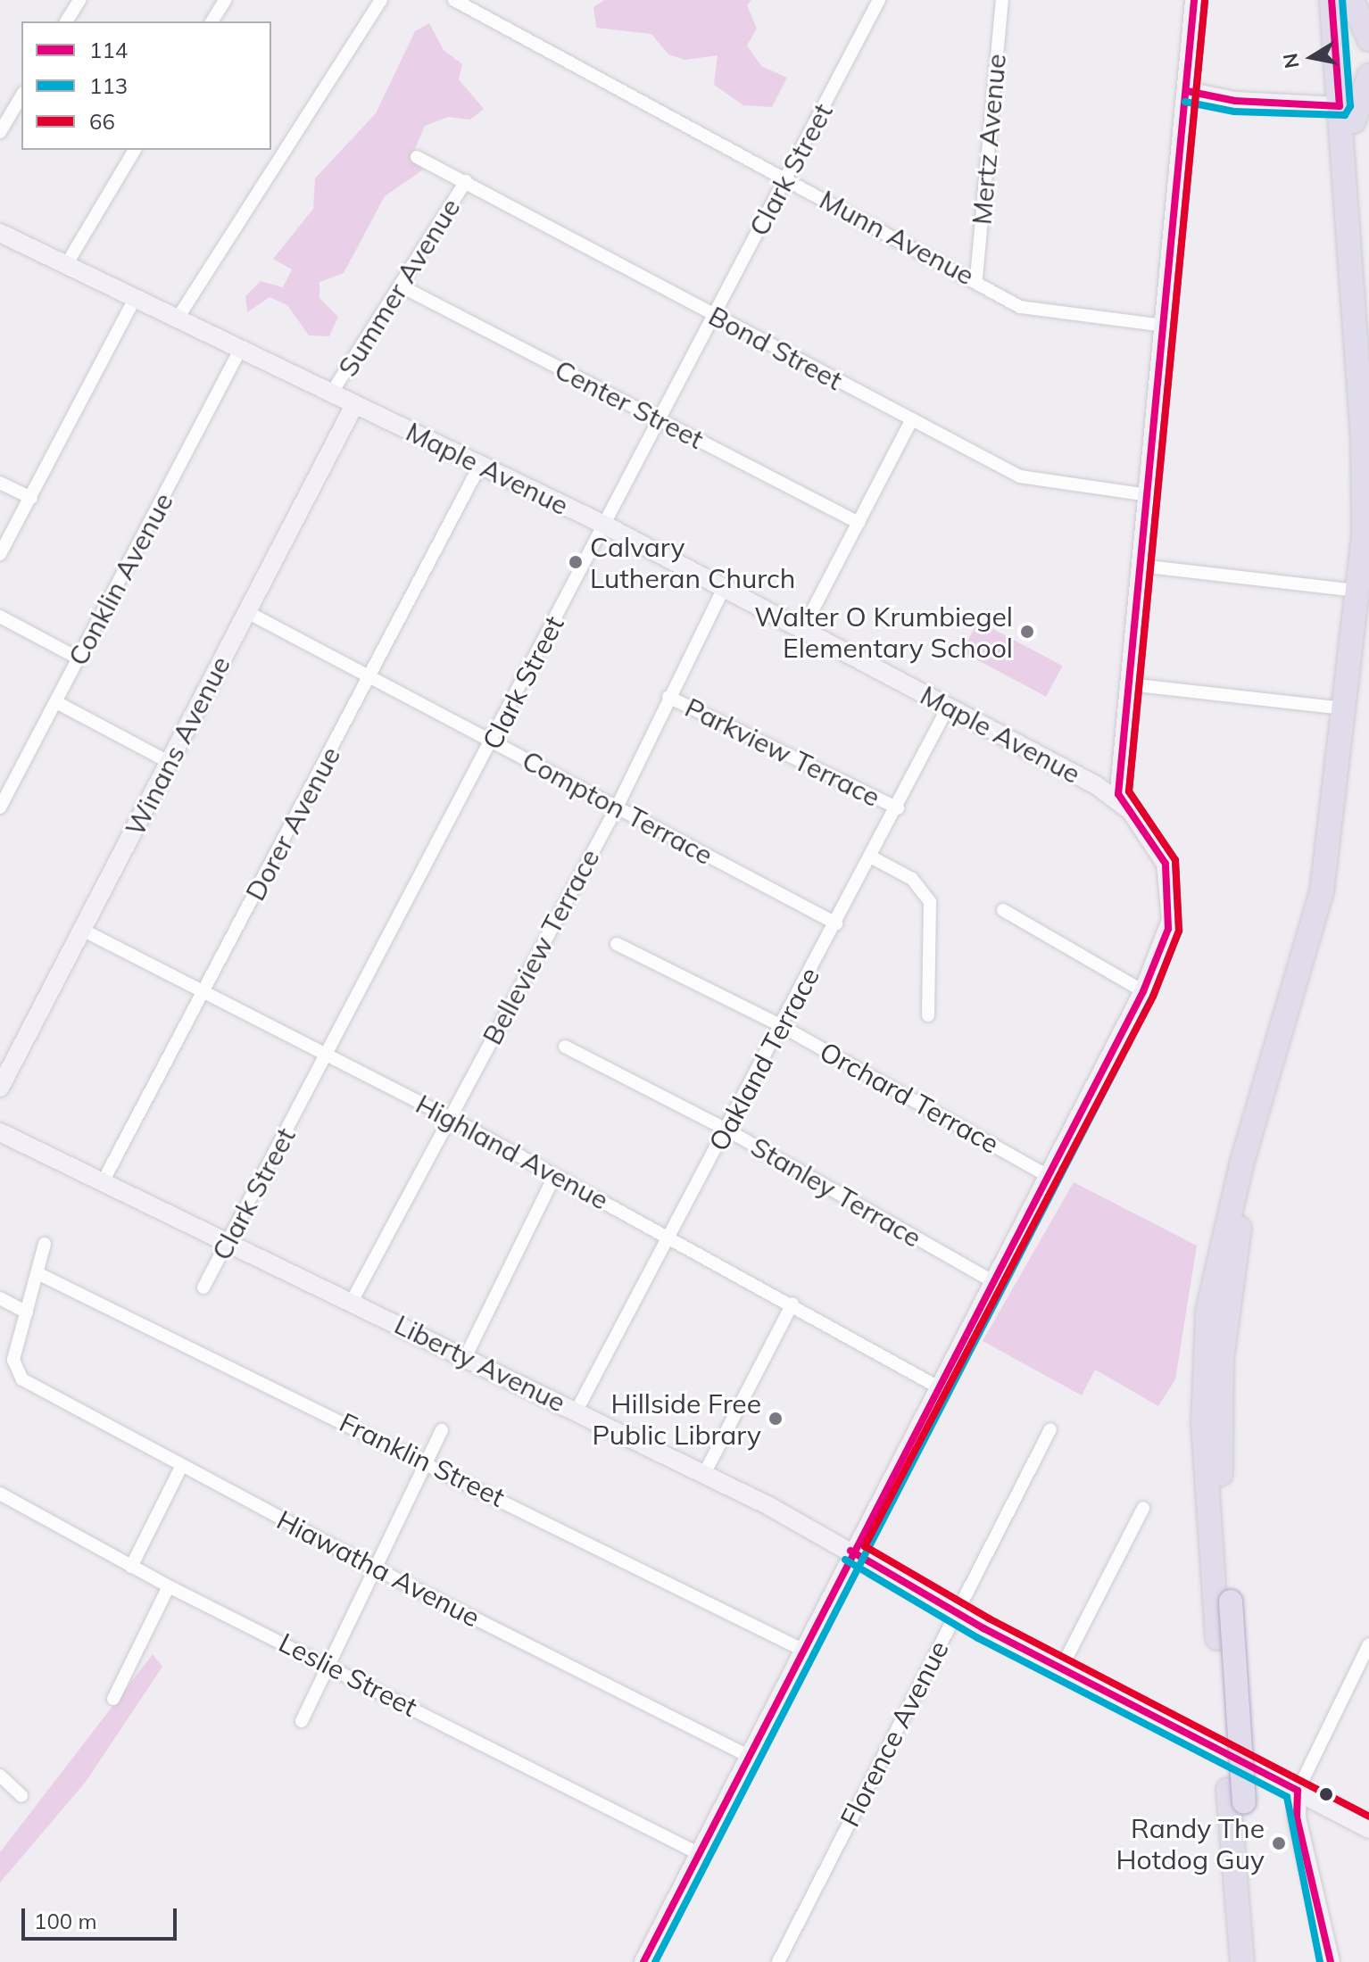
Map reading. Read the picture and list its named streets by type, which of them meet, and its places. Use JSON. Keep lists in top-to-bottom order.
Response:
{
  "streets": {
    "street": [
      "Mertz Avenue",
      "Clark Street",
      "Munn Avenue",
      "Summer Avenue",
      "Bond Street",
      "Center Street",
      "Maple Avenue",
      "Conklin Avenue",
      "Winans Avenue",
      "Parkview Terrace",
      "Compton Terrace",
      "Dorer Avenue",
      "Belleview Terrace",
      "Oakland Terrace",
      "Orchard Terrace",
      "Highland Avenue",
      "Stanley Terrace",
      "Liberty Avenue",
      "Franklin Street",
      "Hiawatha Avenue",
      "Leslie Street",
      "Florence Avenue"
    ]
  },
  "crossings": [
    ["Mertz Avenue", "Munn Avenue"],
    ["Clark Street", "Munn Avenue"],
    ["Clark Street", "Bond Street"],
    ["Clark Street", "Center Street"],
    ["Clark Street", "Maple Avenue"],
    ["Clark Street", "Compton Terrace"],
    ["Clark Street", "Highland Avenue"],
    ["Clark Street", "Liberty Avenue"],
    ["Summer Avenue", "Bond Street"],
    ["Summer Avenue", "Center Street"],
    ["Summer Avenue", "Maple Avenue"],
    ["Maple Avenue", "Conklin Avenue"],
    ["Maple Avenue", "Winans Avenue"],
    ["Maple Avenue", "Dorer Avenue"],
    ["Maple Avenue", "Belleview Terrace"],
    ["Maple Avenue", "Oakland Terrace"],
    ["Winans Avenue", "Compton Terrace"],
    ["Winans Avenue", "Highland Avenue"],
    ["Parkview Terrace", "Belleview Terrace"],
    ["Parkview Terrace", "Oakland Terrace"],
    ["Compton Terrace", "Dorer Avenue"],
    ["Compton Terrace", "Belleview Terrace"],
    ["Compton Terrace", "Oakland Terrace"],
    ["Dorer Avenue", "Highland Avenue"],
    ["Dorer Avenue", "Liberty Avenue"],
    ["Belleview Terrace", "Highland Avenue"],
    ["Belleview Terrace", "Liberty Avenue"],
    ["Oakland Terrace", "Orchard Terrace"],
    ["Oakland Terrace", "Highland Avenue"],
    ["Oakland Terrace", "Stanley Terrace"],
    ["Oakland Terrace", "Liberty Avenue"],
    ["Liberty Avenue", "Florence Avenue"]
  ],
  "places": [
    "Calvary Lutheran Church",
    "Walter O Krumbiegel Elementary School",
    "Hillside Free Public Library",
    "Randy The Hotdog Guy"
  ],
  "lines": ["transit line 114", "transit line 113", "transit line 66"],
  "legend": ["114", "113", "66"],
  "scale_bar": "100 m",
  "north": "left"
}
